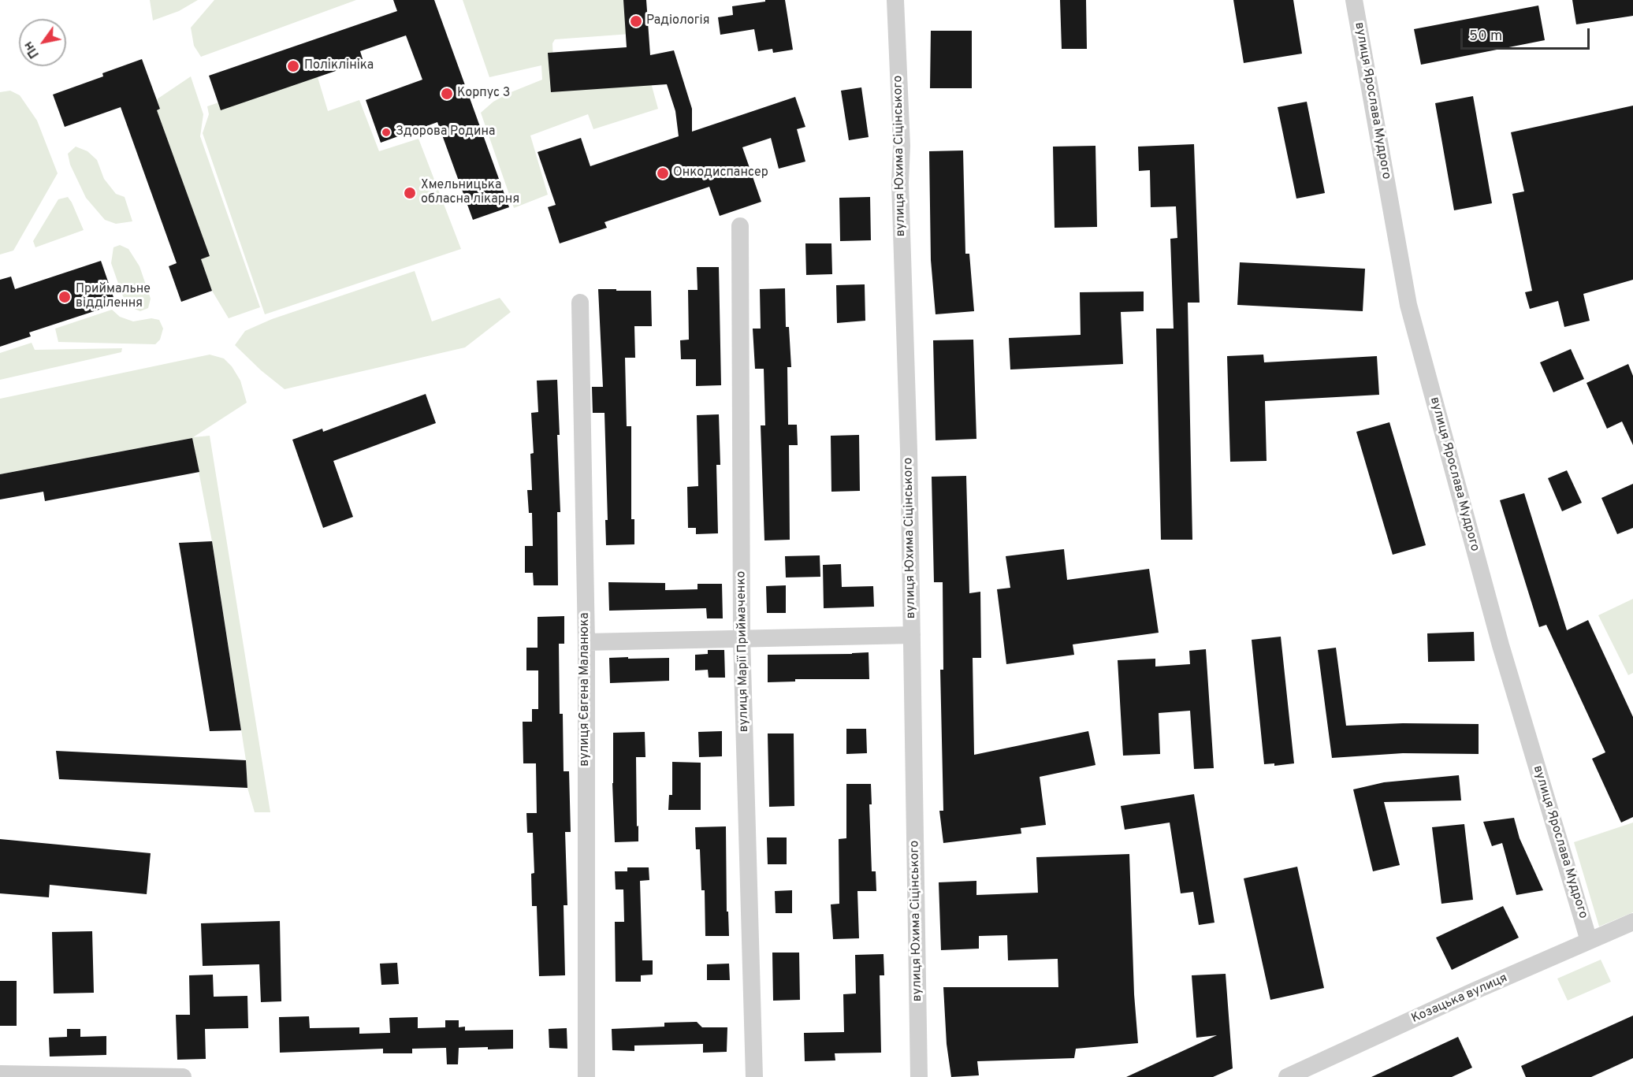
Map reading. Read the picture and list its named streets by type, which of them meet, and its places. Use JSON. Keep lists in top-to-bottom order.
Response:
{
  "streets": {
    "street": [
      "вулиця Ярослава Мудрого",
      "вулиця Юхима Сіцінського",
      "вулиця Марії Приймаченко",
      "вулиця Євгена Маланюка",
      "Козацька вулиця"
    ]
  },
  "crossings": [
    ["вулиця Ярослава Мудрого", "Козацька вулиця"]
  ],
  "places": [
    "Радіологія",
    "Поліклініка",
    "Корпус 3",
    "Здорова Родина",
    "Онкодиспансер",
    "Хмельницька обласна лікарня",
    "Приймальне відділення"
  ],
  "scale_bar": "50 m",
  "north": "bottom left"
}
